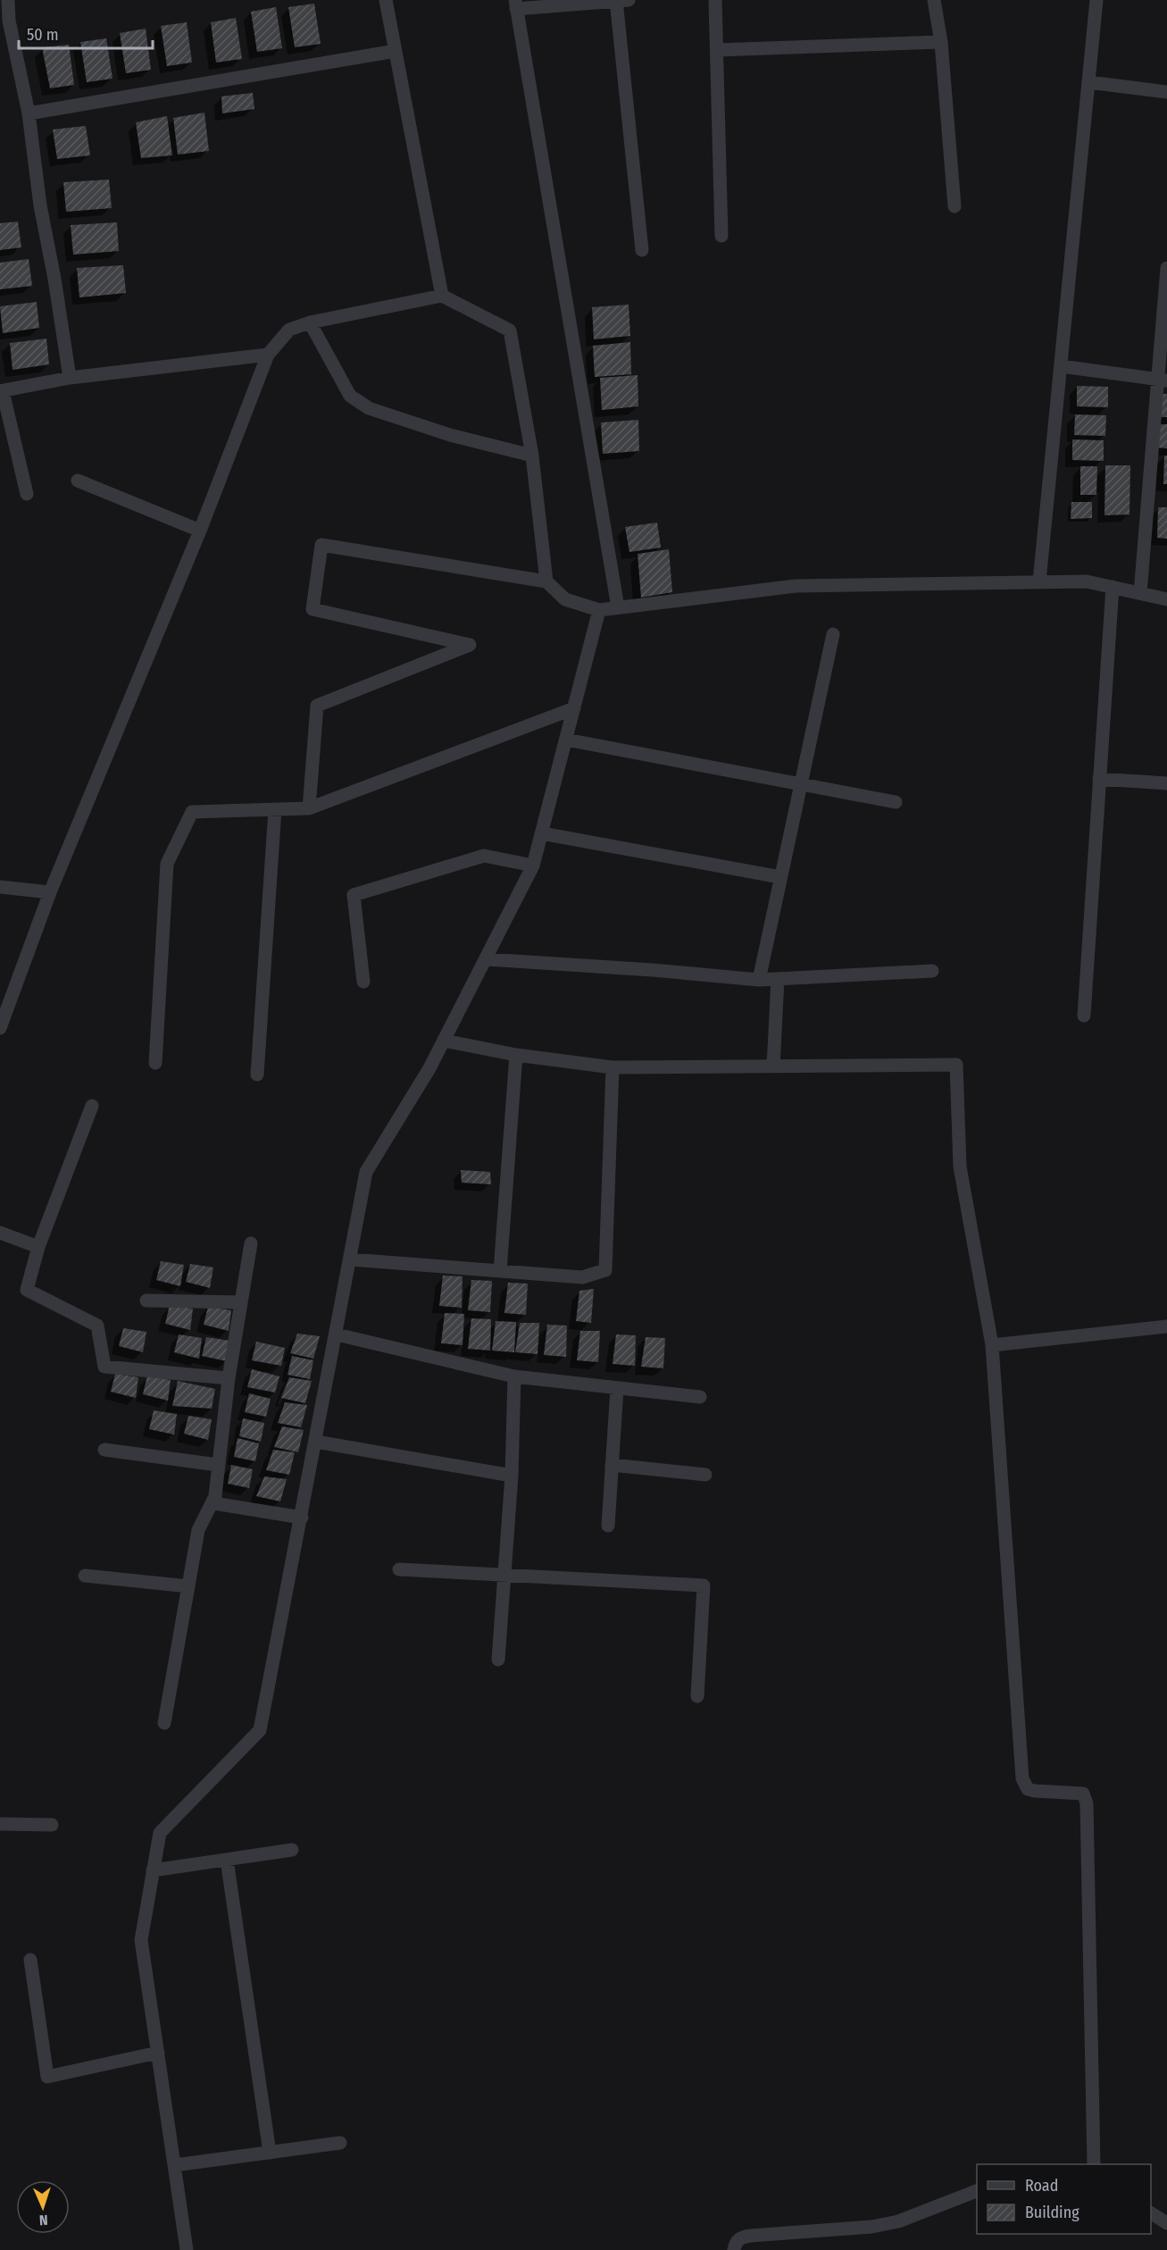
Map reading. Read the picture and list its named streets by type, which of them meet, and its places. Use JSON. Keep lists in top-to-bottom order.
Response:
{
  "legend": ["Road", "Building"],
  "scale_bar": "50 m",
  "north": "bottom"
}
